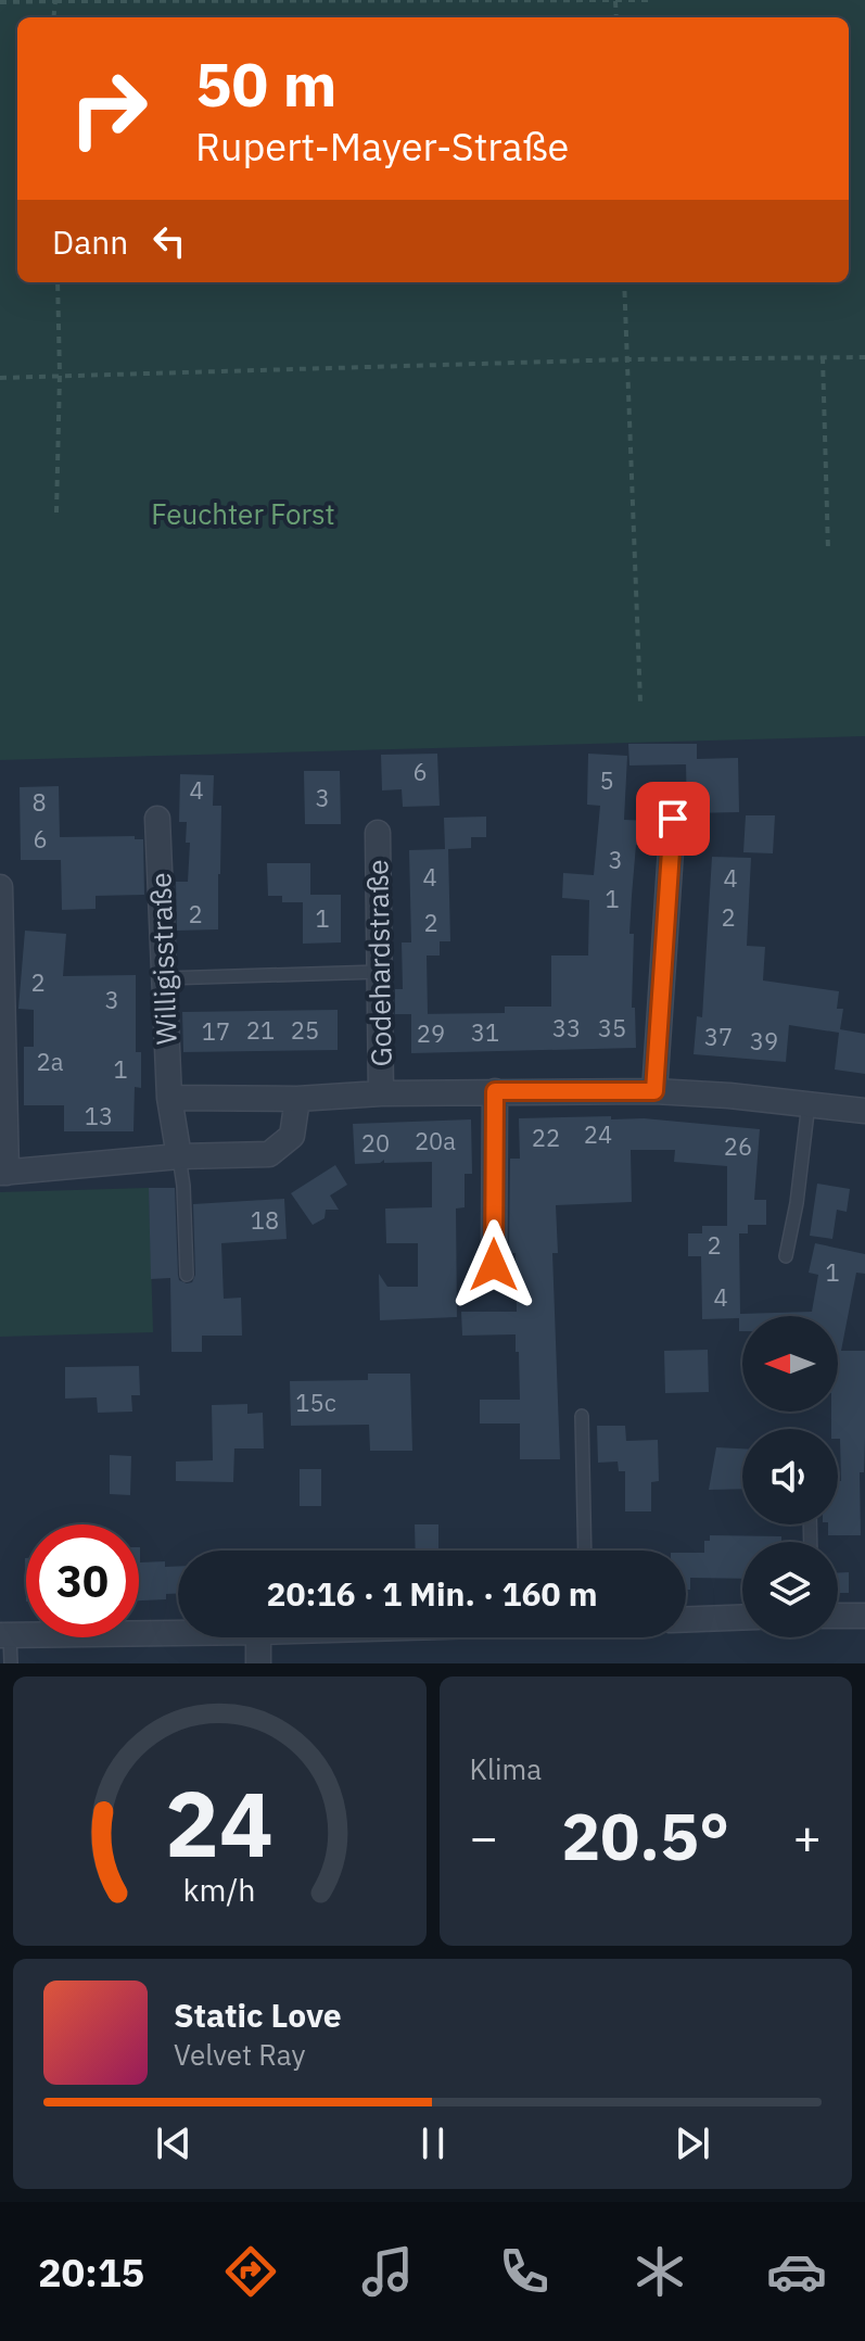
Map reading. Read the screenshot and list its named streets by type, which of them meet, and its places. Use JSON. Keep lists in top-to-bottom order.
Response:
{
  "streets": {
    "street": ["Willigisstraße", "Godehardstraße"]
  },
  "parks": ["Feuchter Forst"],
  "house_numbers": [
    "6",
    "5",
    "4",
    "3",
    "8",
    "6",
    "3",
    "4",
    "4",
    "1",
    "2",
    "2",
    "1",
    "2",
    "2",
    "3",
    "33",
    "35",
    "21",
    "25",
    "17",
    "31",
    "29",
    "37",
    "39",
    "2a",
    "1",
    "13",
    "24",
    "22",
    "20a",
    "20",
    "26",
    "18",
    "2",
    "1",
    "4",
    "15c"
  ],
  "north": "left",
  "page": {
    "turn": ["50 m", "Rupert-Mayer-Straße"],
    "then": "Dann",
    "limit": "30",
    "trip": "20:16 · 1 Min. · 160 m",
    "tile": "Klima",
    "heat": ["−", "20.5°", "+"],
    "song": ["Static Love", "Velvet Ray"],
    "tabs": "20:15",
    "gauge": ["24", "km/h"]
  }
}
